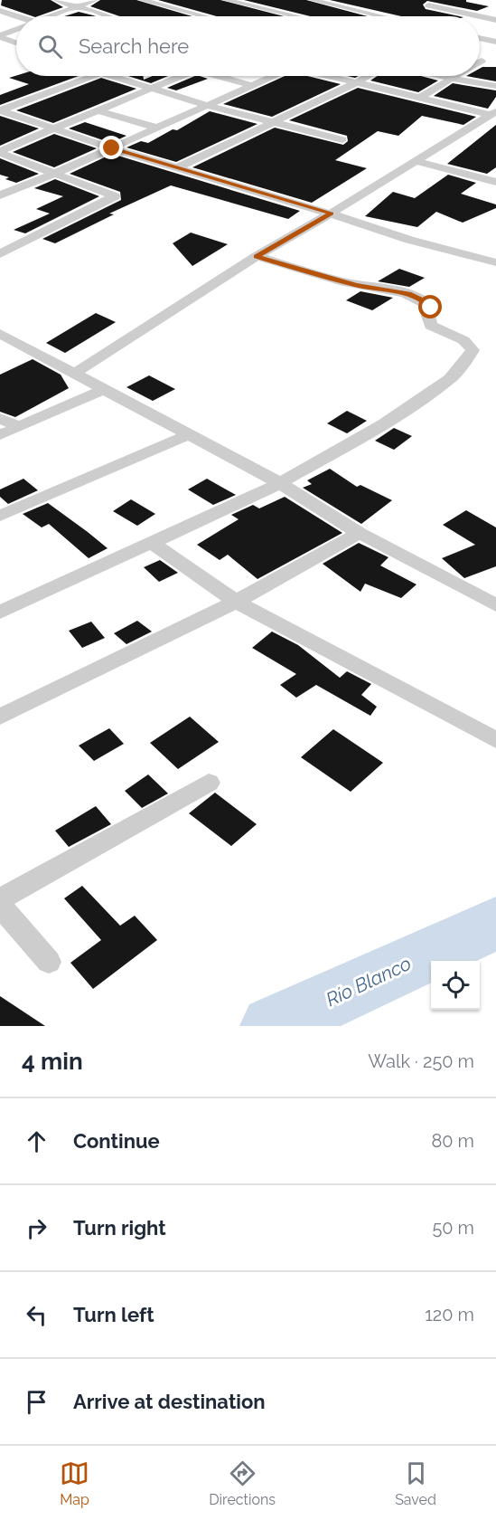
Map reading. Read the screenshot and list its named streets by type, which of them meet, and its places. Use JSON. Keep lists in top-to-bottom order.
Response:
{
  "water": ["Río Blanco"],
  "page": {
    "search": "Search here",
    "heading": ["4 min", "Walk · 250 m"],
    "list": [
      ["Continue", "80 m"],
      ["Turn right", "50 m"],
      ["Turn left", "120 m"],
      "Arrive at destination"
    ],
    "nav": ["Map", "Directions", "Saved"]
  }
}
